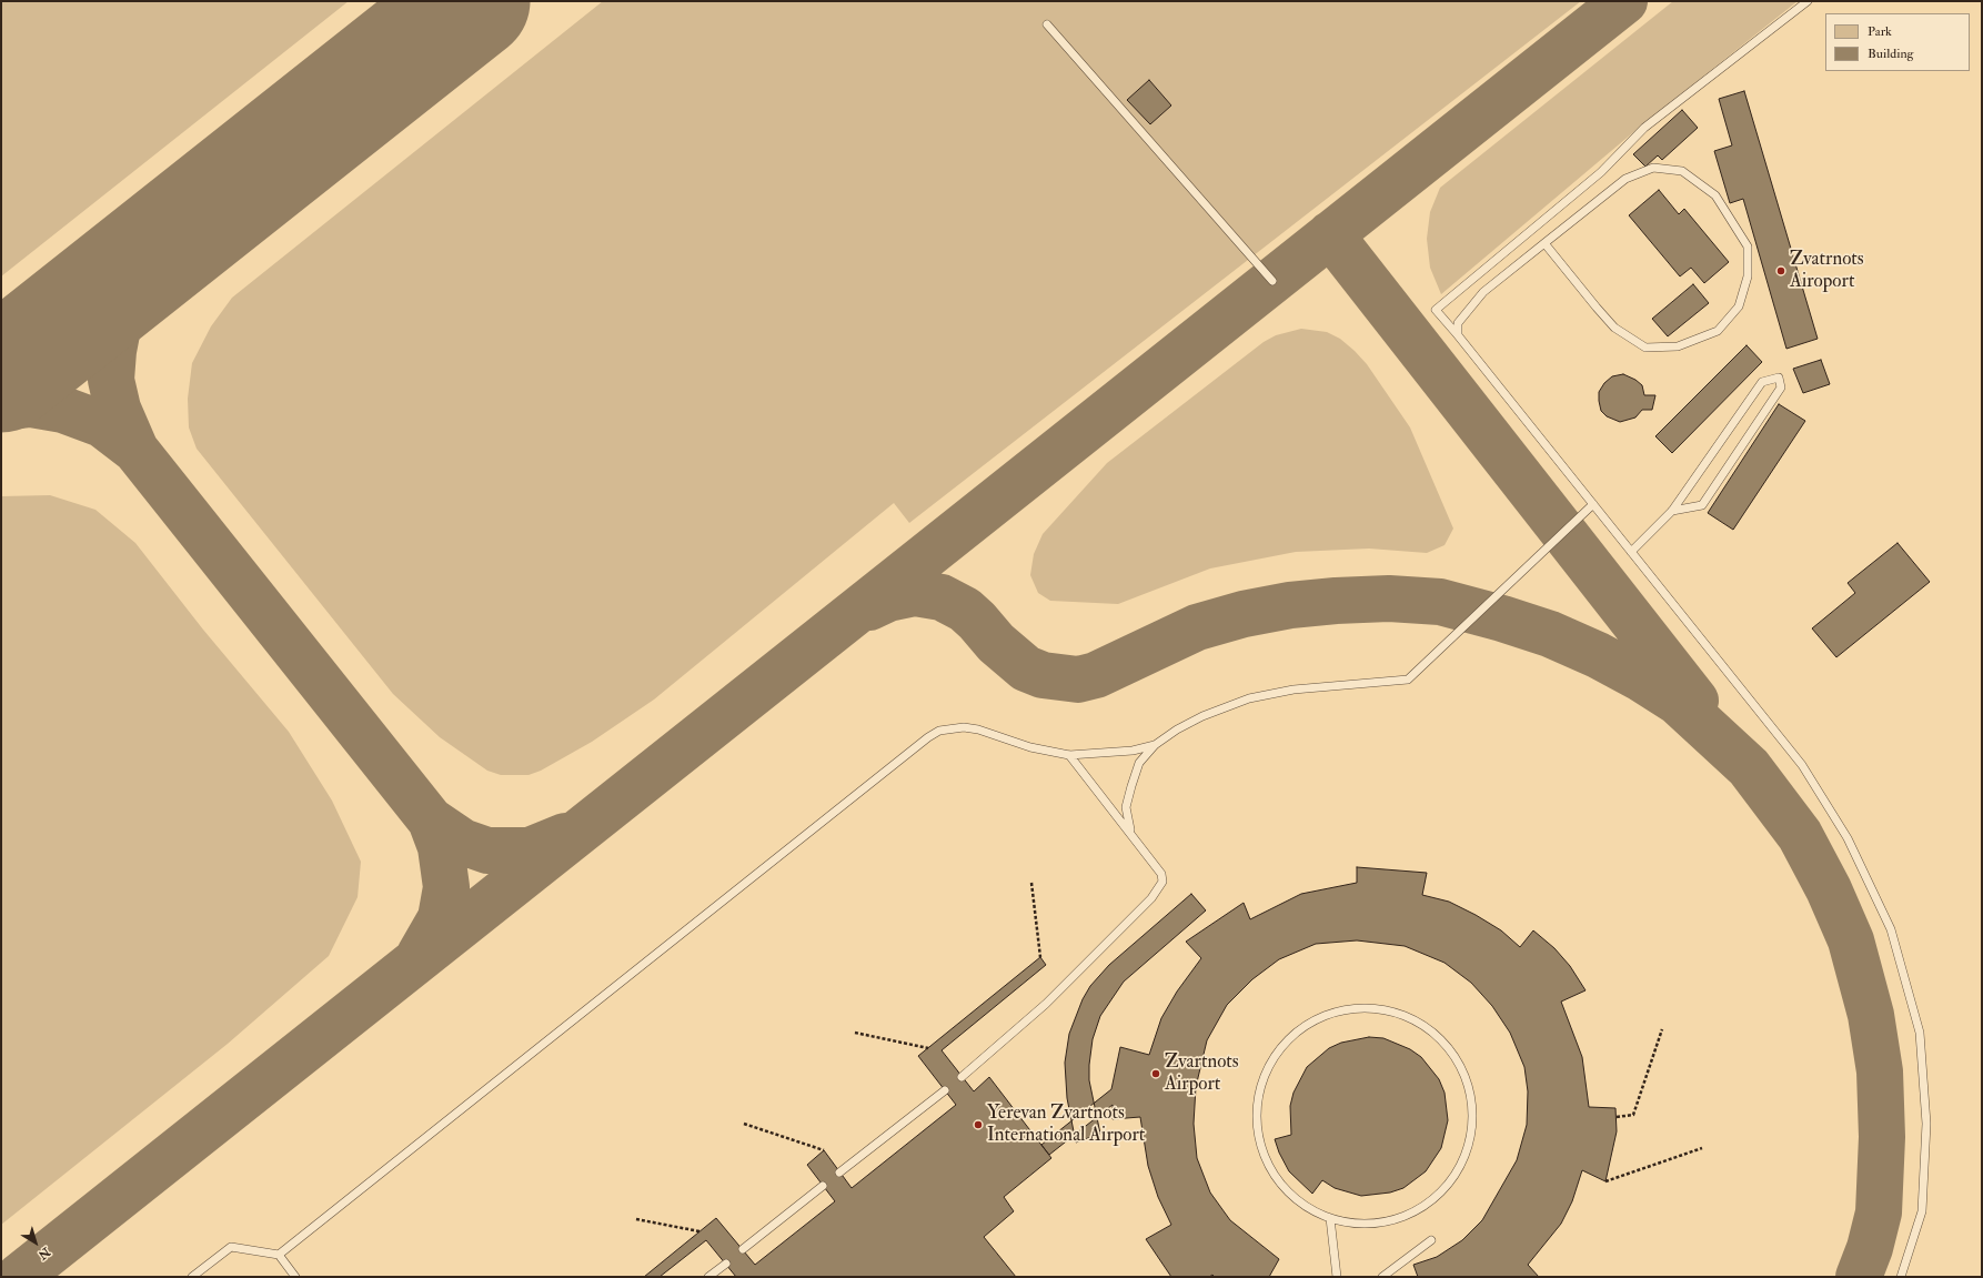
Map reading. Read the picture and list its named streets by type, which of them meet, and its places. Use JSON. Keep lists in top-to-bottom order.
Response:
{
  "places": ["Zvatrnots Airoport", "Zvartnots Airport", "Yerevan Zvartnots International Airport"],
  "legend": ["Park", "Building"],
  "north": "bottom right"
}
